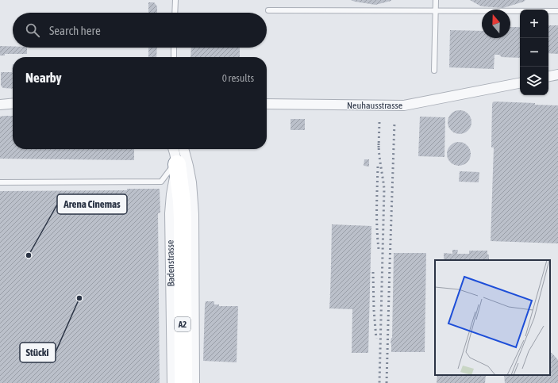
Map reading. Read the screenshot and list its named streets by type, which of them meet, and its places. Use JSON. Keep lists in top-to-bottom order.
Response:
{
  "streets": {
    "highway": ["A2"],
    "street": ["Neuhausstrasse", "Badenstrasse"]
  },
  "crossings": [
    ["Badenstrasse", "A2"]
  ],
  "places": ["Arena Cinemas", "Stücki"],
  "north": "top",
  "page": {
    "map_buttons": ["+", "−"],
    "search": "Search here",
    "heading": ["Nearby", "0 results"]
  }
}
